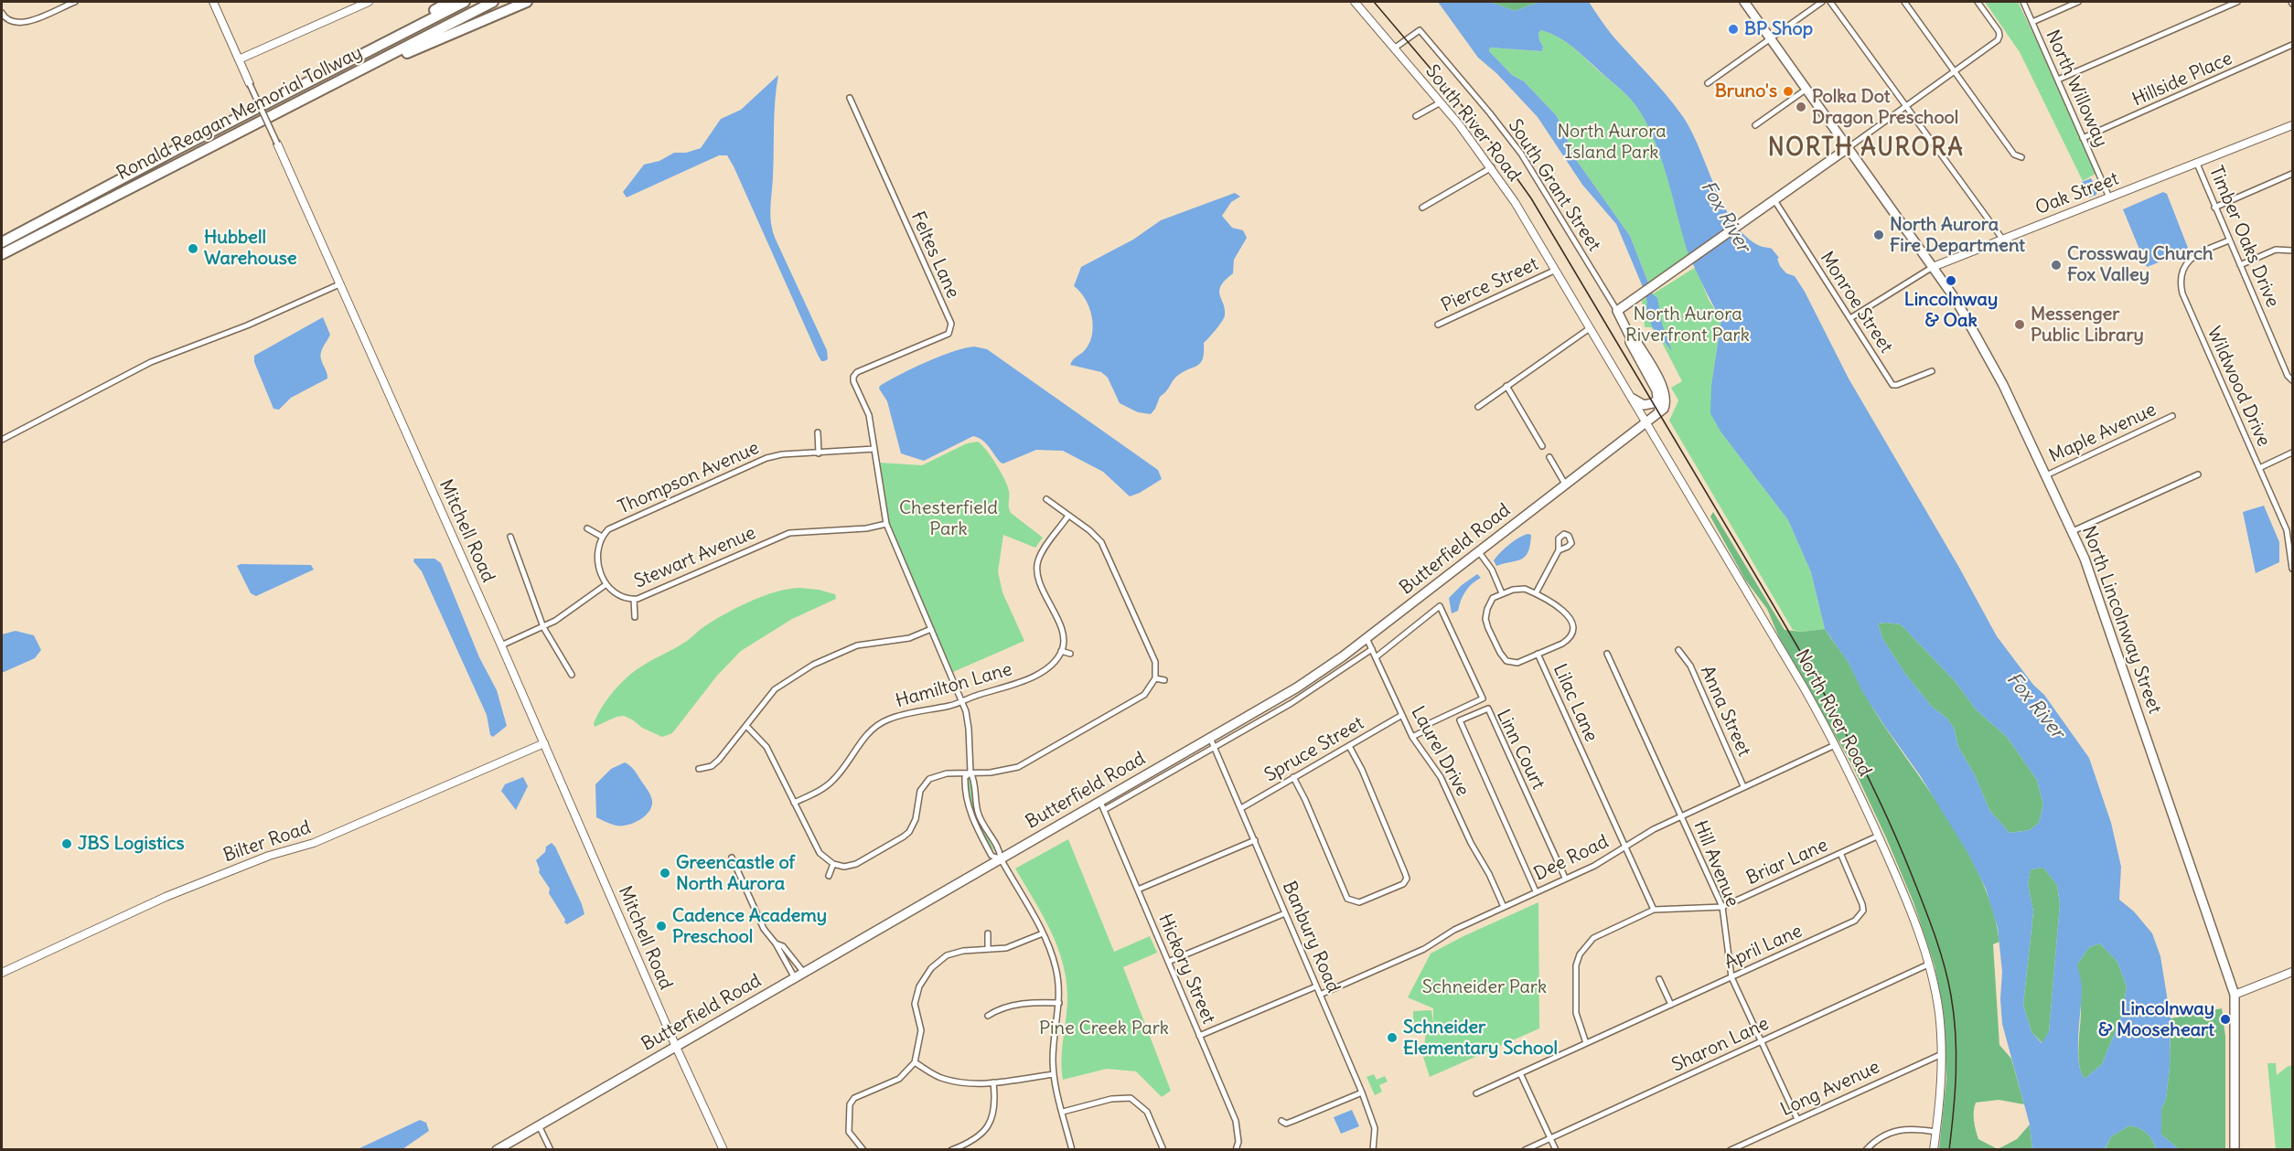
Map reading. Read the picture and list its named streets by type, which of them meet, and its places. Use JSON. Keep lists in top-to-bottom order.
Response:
{
  "streets": {
    "highway": ["Ronald Reagan Memorial Tollway"],
    "main road": ["Butterfield Road", "North Lincolnway Street"],
    "street": [
      "Hillside Place",
      "North Willoway",
      "South River Road",
      "South Grant Street",
      "Oak Street",
      "Timber Oaks Drive",
      "Feltes Lane",
      "Pierce Street",
      "Monroe Street",
      "Wildwood Drive",
      "Maple Avenue",
      "Thompson Avenue",
      "Mitchell Road",
      "Stewart Avenue",
      "Hamilton Lane",
      "Lilac Lane",
      "Anna Street",
      "North River Road",
      "Spruce Street",
      "Linn Court",
      "Laurel Drive",
      "Bilter Road",
      "Dee Road",
      "Briar Lane",
      "Hill Avenue",
      "Banbury Road",
      "April Lane",
      "Hickory Street",
      "Sharon Lane",
      "Long Avenue"
    ]
  },
  "crossings": [
    ["Hillside Place", "North Willoway"],
    ["North Willoway", "Oak Street"],
    ["South River Road", "South Grant Street"],
    ["South River Road", "Pierce Street"],
    ["South River Road", "North River Road"],
    ["Oak Street", "Timber Oaks Drive"],
    ["Oak Street", "Monroe Street"],
    ["Oak Street", "North Lincolnway Street"],
    ["Timber Oaks Drive", "Wildwood Drive"],
    ["Feltes Lane", "Thompson Avenue"],
    ["Maple Avenue", "North Lincolnway Street"],
    ["Mitchell Road", "Butterfield Road"],
    ["Mitchell Road", "Stewart Avenue"],
    ["Mitchell Road", "Bilter Road"],
    ["Butterfield Road", "North River Road"],
    ["Butterfield Road", "Laurel Drive"],
    ["Butterfield Road", "Banbury Road"],
    ["Butterfield Road", "Hickory Street"],
    ["Lilac Lane", "Dee Road"],
    ["Lilac Lane", "Briar Lane"],
    ["Anna Street", "Dee Road"],
    ["North River Road", "Dee Road"],
    ["North River Road", "Briar Lane"],
    ["North River Road", "Sharon Lane"],
    ["North River Road", "Long Avenue"],
    ["Spruce Street", "Laurel Drive"],
    ["Spruce Street", "Banbury Road"],
    ["Linn Court", "Dee Road"],
    ["Laurel Drive", "Dee Road"],
    ["Dee Road", "Hill Avenue"],
    ["Dee Road", "Banbury Road"],
    ["Briar Lane", "Hill Avenue"],
    ["Briar Lane", "April Lane"],
    ["Hill Avenue", "April Lane"],
    ["Hill Avenue", "Sharon Lane"],
    ["Hill Avenue", "Long Avenue"]
  ],
  "districts": ["NORTH AURORA"],
  "water": ["Fox River"],
  "parks": [
    "North Aurora Island Park",
    "North Aurora Riverfront Park",
    "Chesterfield Park",
    "Schneider Park",
    "Pine Creek Park"
  ],
  "places": [
    "BP Shop",
    "Bruno's",
    "Polka Dot Dragon Preschool",
    "North Aurora Fire Department",
    "Hubbell Warehouse",
    "Crossway Church Fox Valley",
    "Lincolnway & Oak",
    "Messenger Public Library",
    "JBS Logistics",
    "Greencastle of North Aurora",
    "Cadence Academy Preschool",
    "Lincolnway & Mooseheart",
    "Schneider Elementary School"
  ]
}
